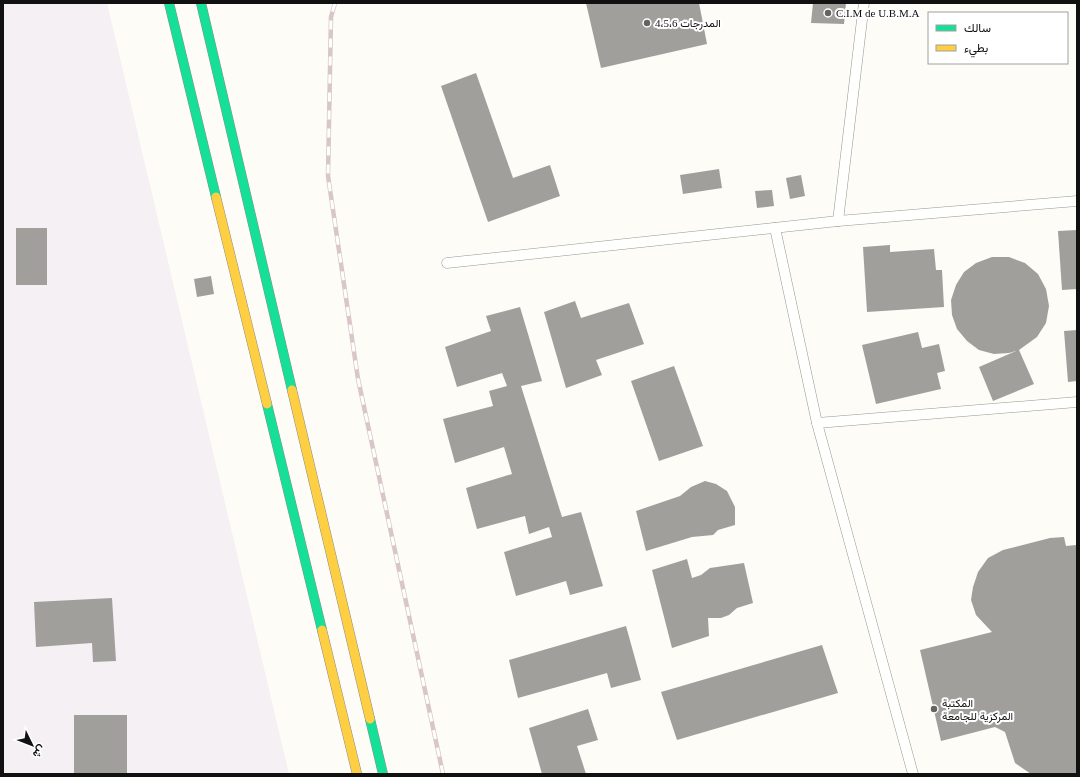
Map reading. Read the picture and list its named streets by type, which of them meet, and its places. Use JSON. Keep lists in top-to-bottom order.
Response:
{
  "places": ["C.I.M de U.B.M.A", "المدرجات 4،5،6", "المكتبة المركزية للجامعة"],
  "legend": ["سالك", "بطيء"],
  "north": "bottom right"
}
